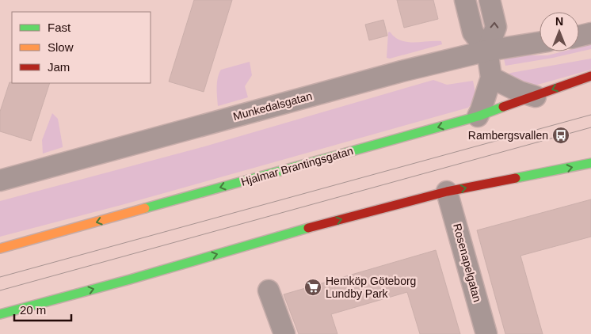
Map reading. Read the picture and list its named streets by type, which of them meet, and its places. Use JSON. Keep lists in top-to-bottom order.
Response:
{
  "streets": {
    "main road": ["Hjalmar Brantingsgatan"],
    "street": ["Munkedalsgatan", "Rosenapelgatan"]
  },
  "places": {
    "bus stop": ["Rambergsvallen"],
    "supermarket": ["Hemköp Göteborg Lundby Park"]
  },
  "legend": ["Fast", "Slow", "Jam"],
  "scale_bar": "20 m",
  "north": "top"
}
